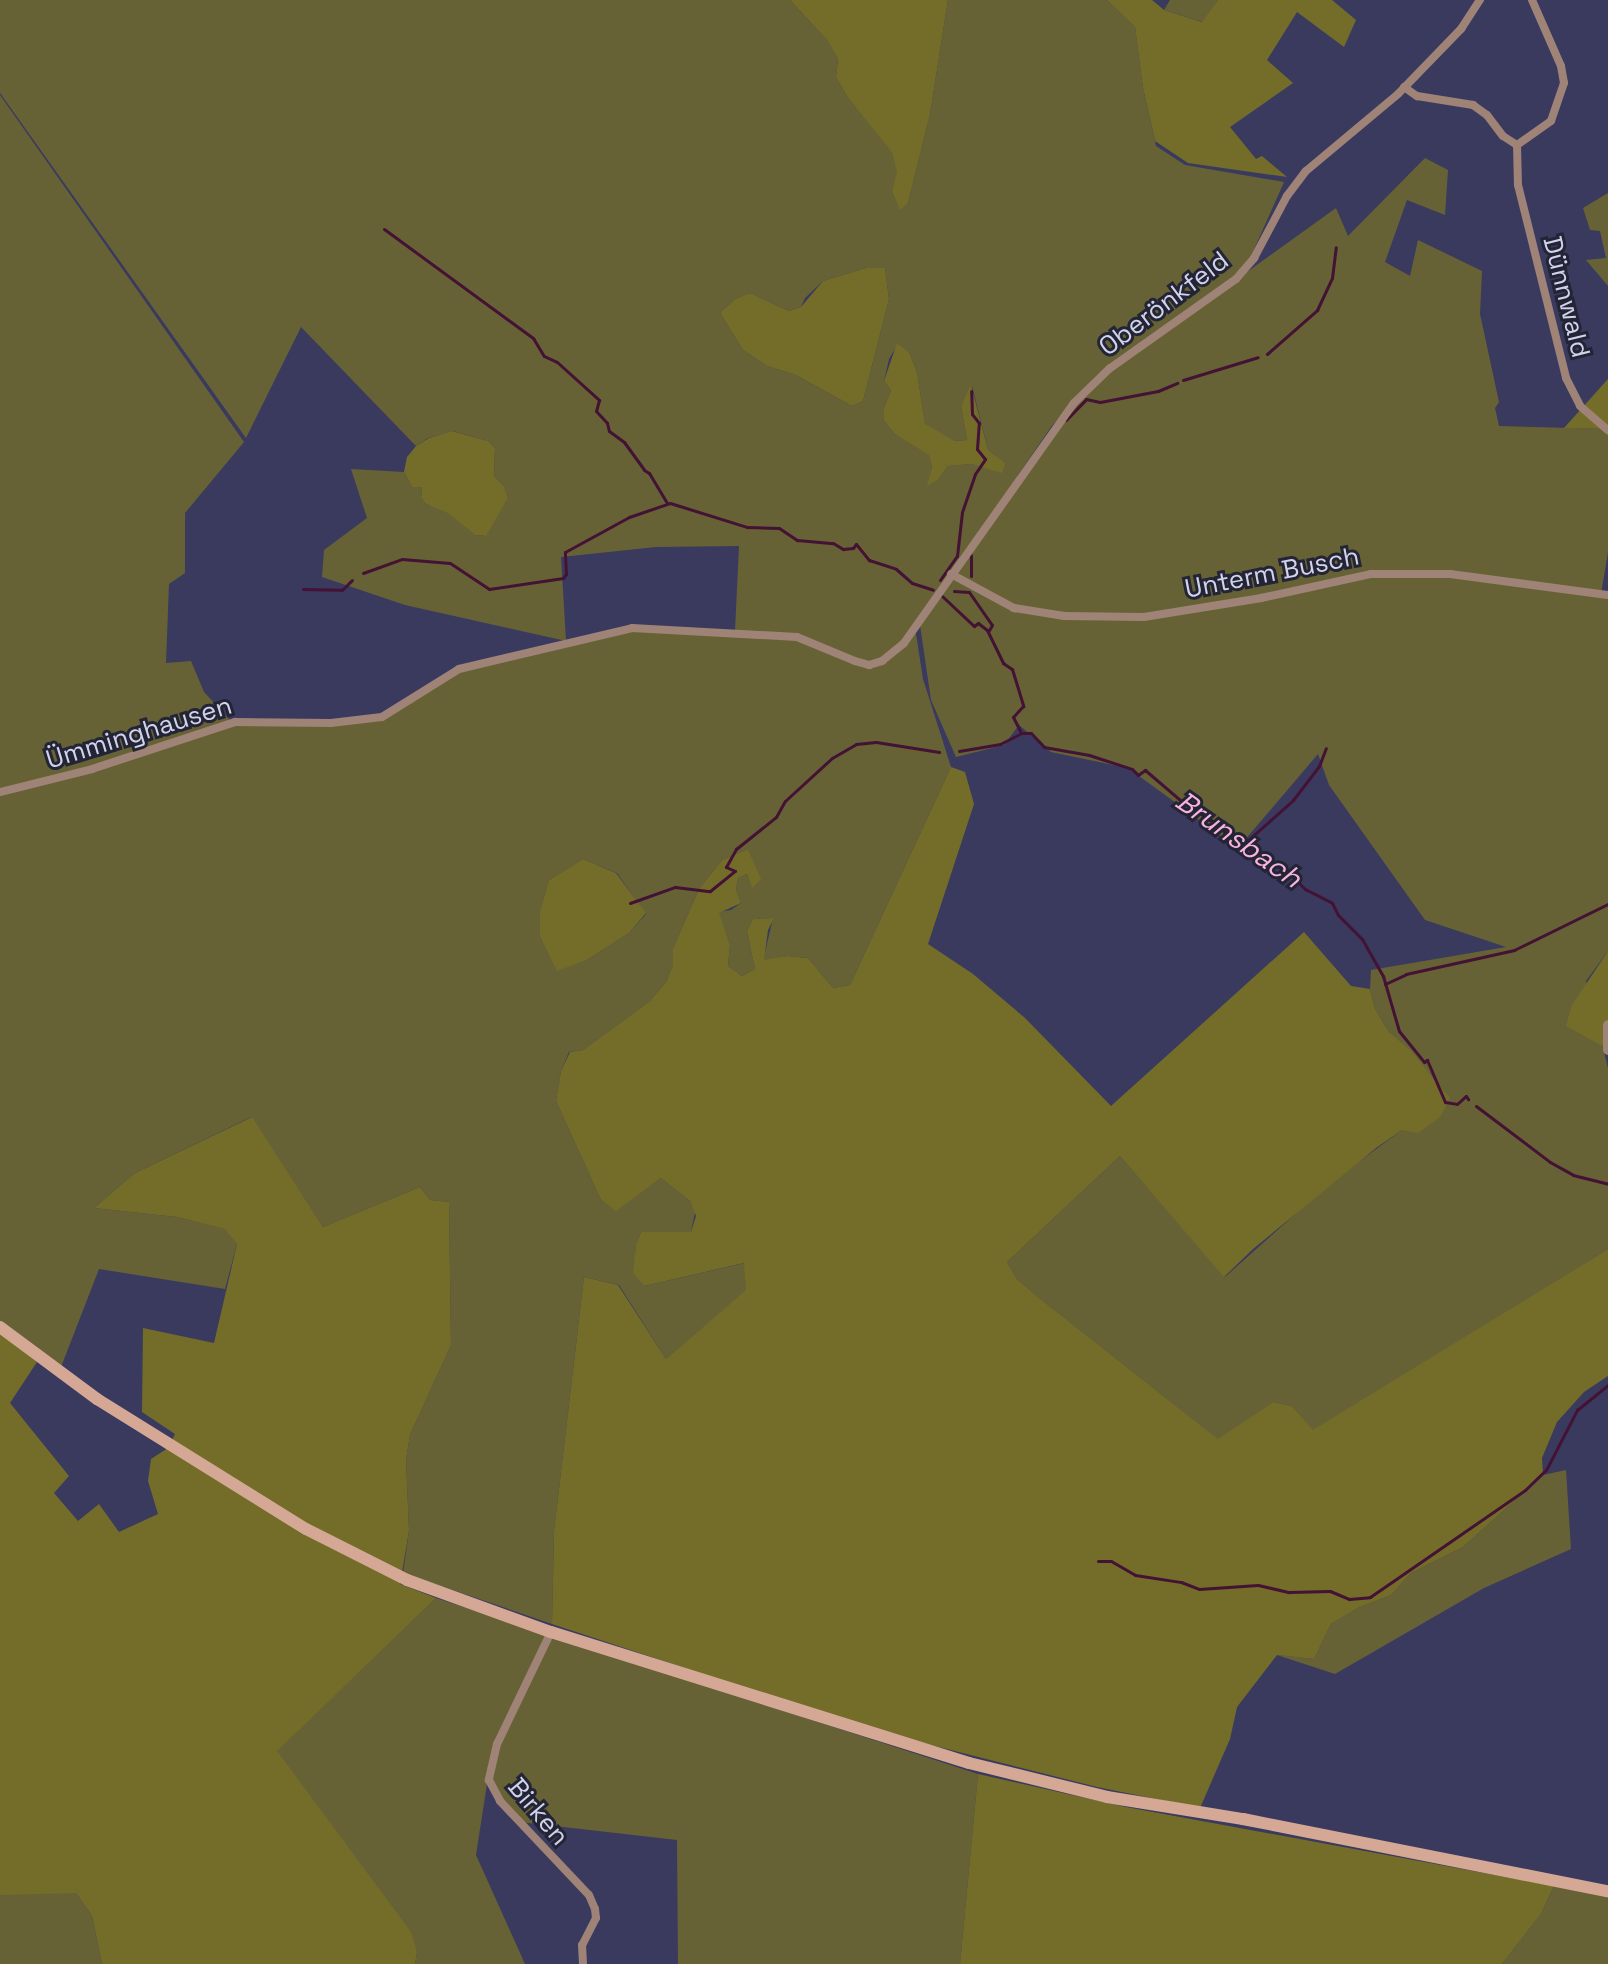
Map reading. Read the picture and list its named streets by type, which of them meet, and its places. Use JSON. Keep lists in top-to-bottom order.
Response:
{
  "streets": {
    "street": [
      "Dünnwald",
      "Oberönkfeld",
      "Unterm Busch",
      "Ümminghausen",
      "Birken"
    ]
  },
  "crossings": [
    ["Oberönkfeld", "Unterm Busch"],
    ["Oberönkfeld", "Ümminghausen"]
  ],
  "water": ["Brunsbach"]
}
